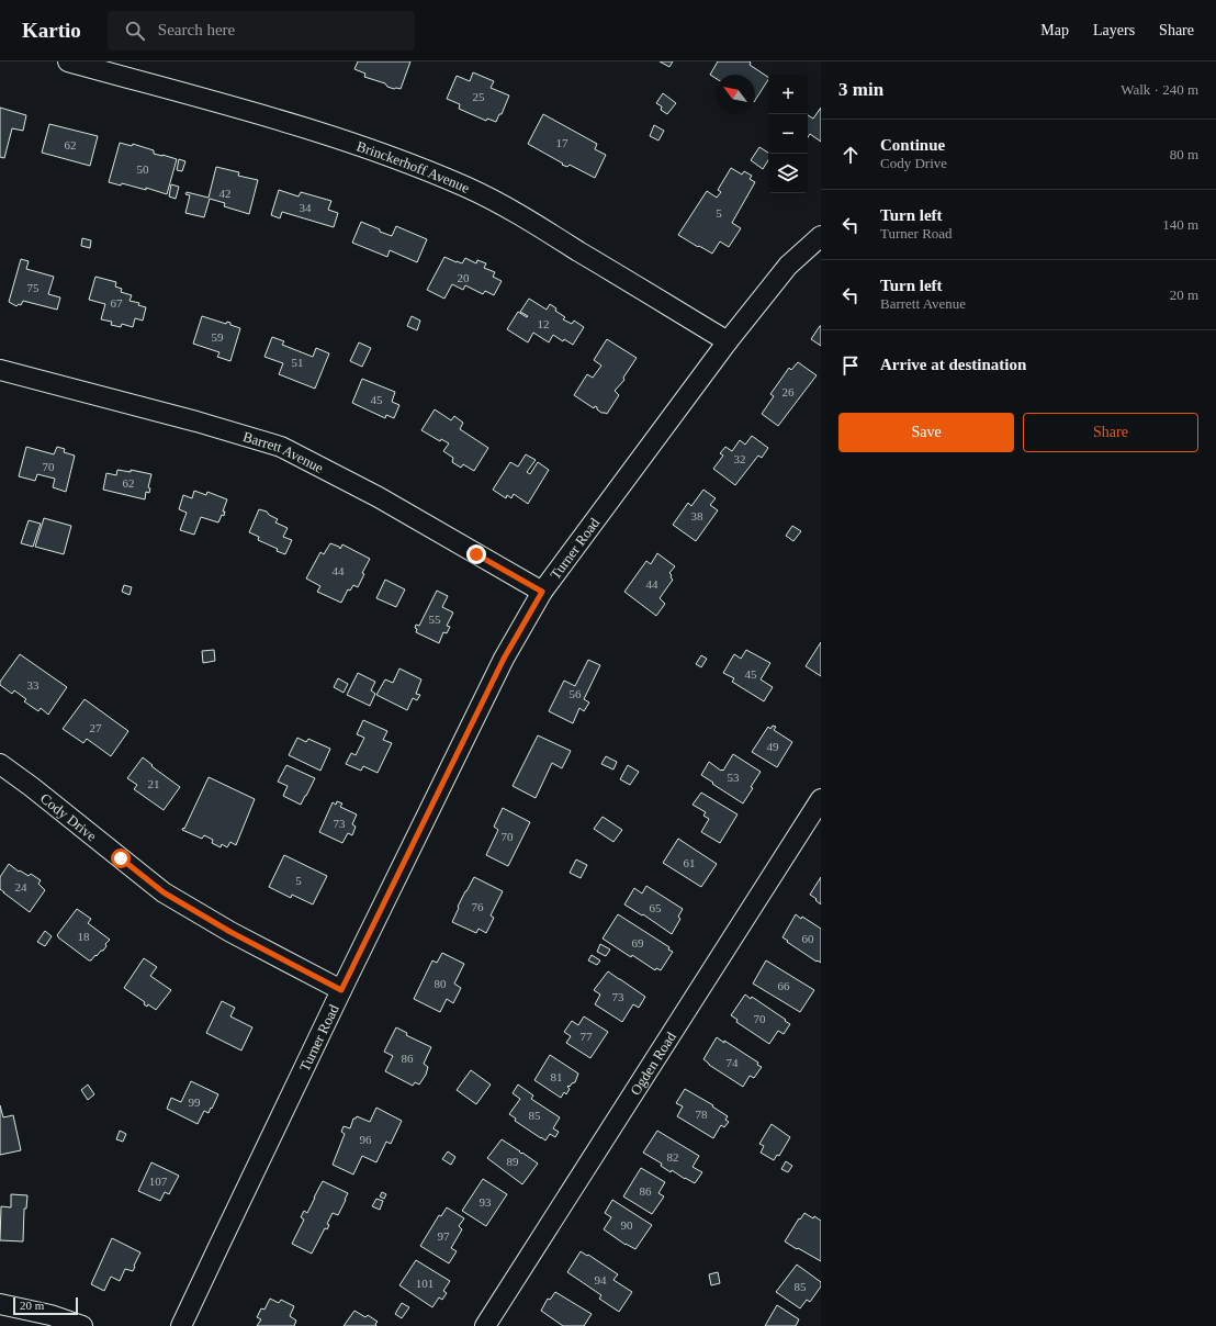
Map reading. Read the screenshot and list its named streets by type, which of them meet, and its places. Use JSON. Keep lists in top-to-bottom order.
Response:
{
  "streets": {
    "street": [
      "Brinckerhoff Avenue",
      "Barrett Avenue",
      "Turner Road",
      "Cody Drive",
      "Ogden Road"
    ]
  },
  "crossings": [
    ["Brinckerhoff Avenue", "Turner Road"],
    ["Barrett Avenue", "Turner Road"],
    ["Turner Road", "Cody Drive"]
  ],
  "house_numbers": [
    "25",
    "17",
    "62",
    "50",
    "42",
    "34",
    "5",
    "20",
    "75",
    "67",
    "12",
    "59",
    "51",
    "26",
    "45",
    "32",
    "70",
    "62",
    "38",
    "44",
    "44",
    "55",
    "45",
    "33",
    "56",
    "27",
    "49",
    "53",
    "21",
    "73",
    "70",
    "61",
    "5",
    "24",
    "76",
    "65",
    "18",
    "60",
    "69",
    "80",
    "66",
    "73",
    "70",
    "77",
    "86",
    "74",
    "81",
    "99",
    "78",
    "85",
    "96",
    "82",
    "89",
    "107",
    "86",
    "93",
    "90",
    "97",
    "94",
    "101",
    "85"
  ],
  "scale_bar": "20 m",
  "north": "top left",
  "page": {
    "header": "Kartio",
    "search": "Search here",
    "nav": ["Map", "Layers", "Share"],
    "heading": ["3 min", "Walk · 240 m"],
    "map_buttons": ["+", "−"],
    "list": [
      ["Continue", "Cody Drive", "80 m"],
      ["Turn left", "Turner Road", "140 m"],
      ["Turn left", "Barrett Avenue", "20 m"],
      "Arrive at destination"
    ],
    "buttons": ["Save", "Share"],
    "scale": "20 m"
  }
}
